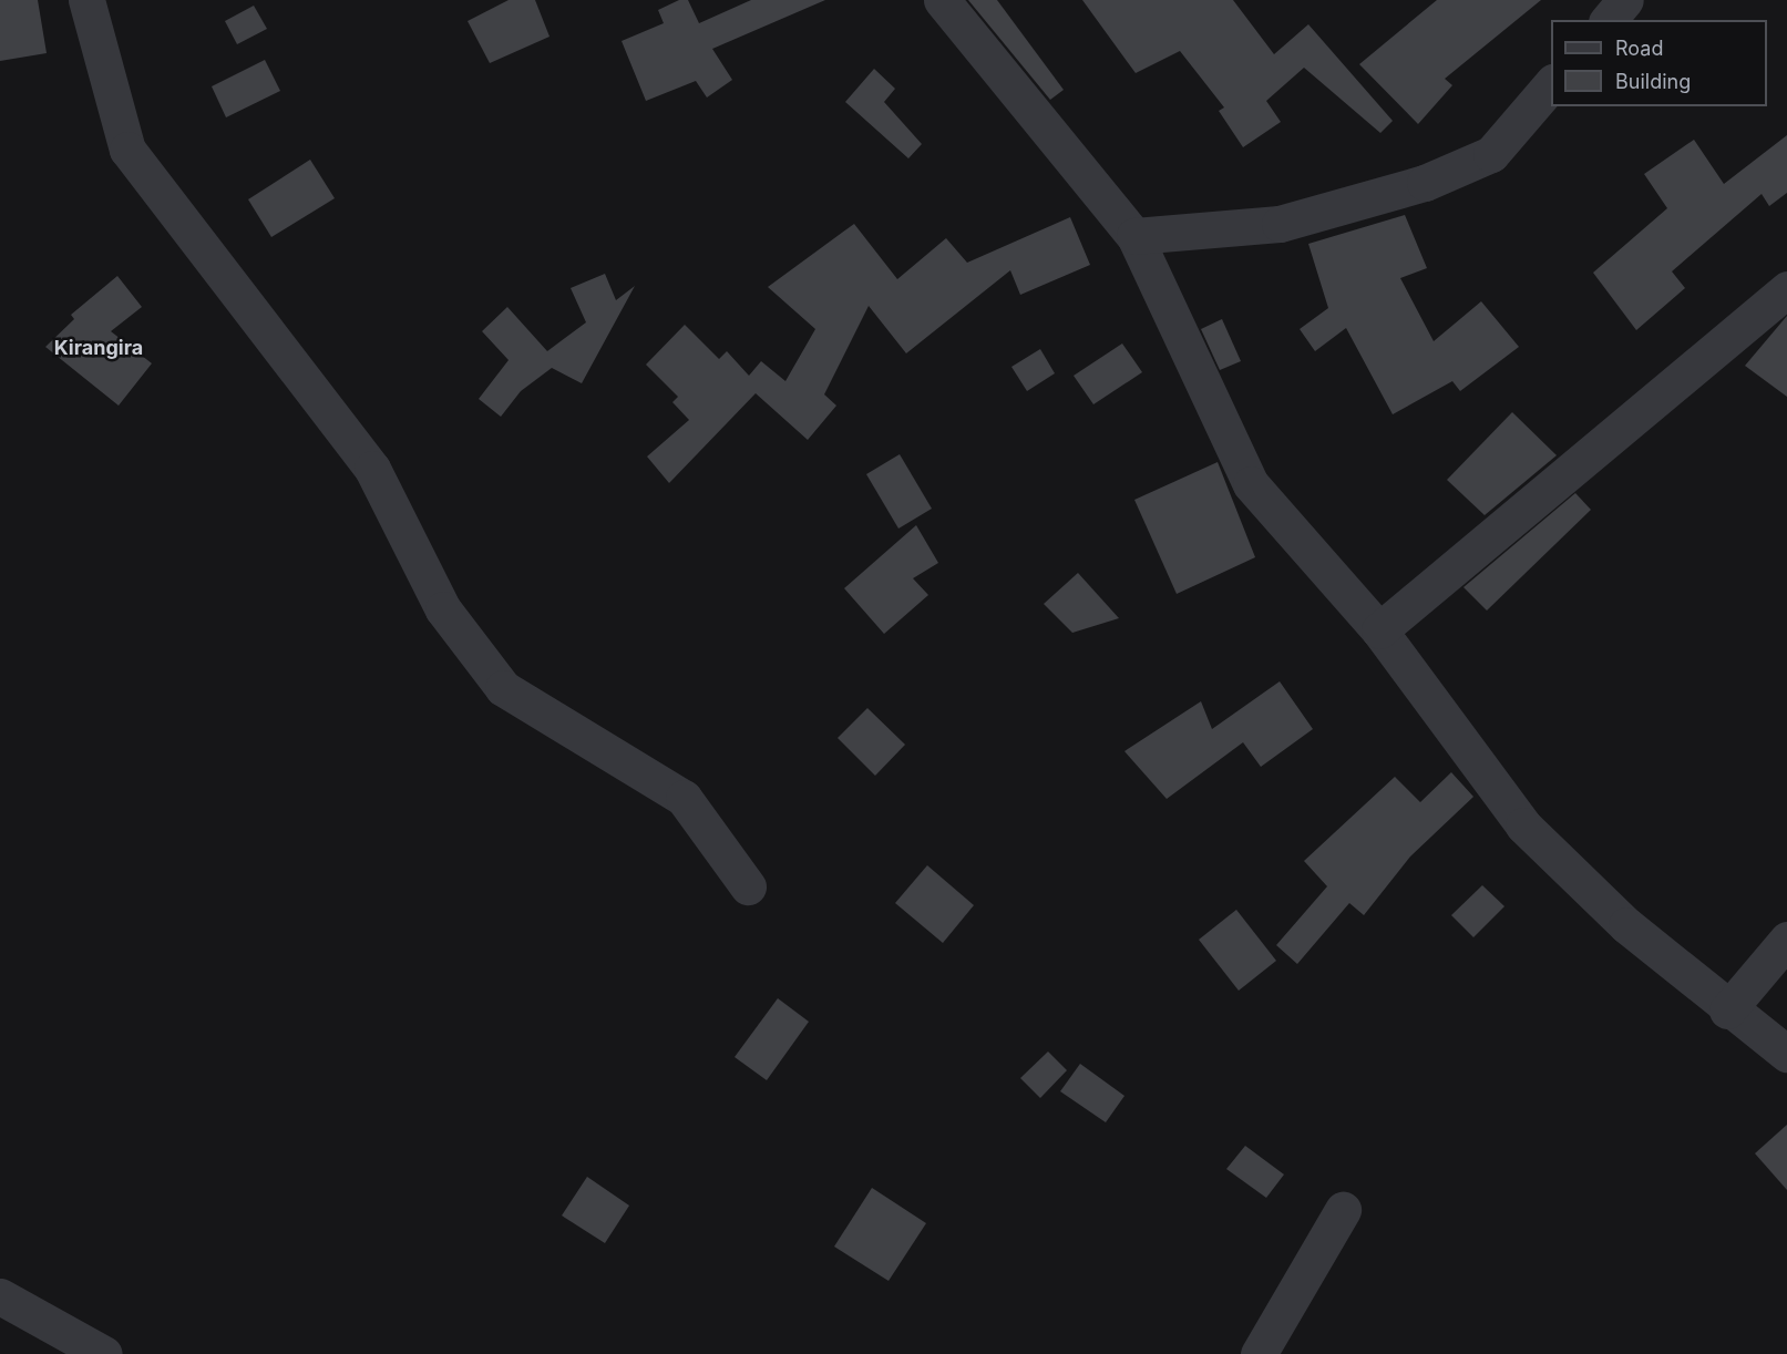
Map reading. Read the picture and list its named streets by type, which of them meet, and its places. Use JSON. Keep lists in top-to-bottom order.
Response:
{
  "districts": ["Kirangira"],
  "legend": ["Road", "Building"]
}
